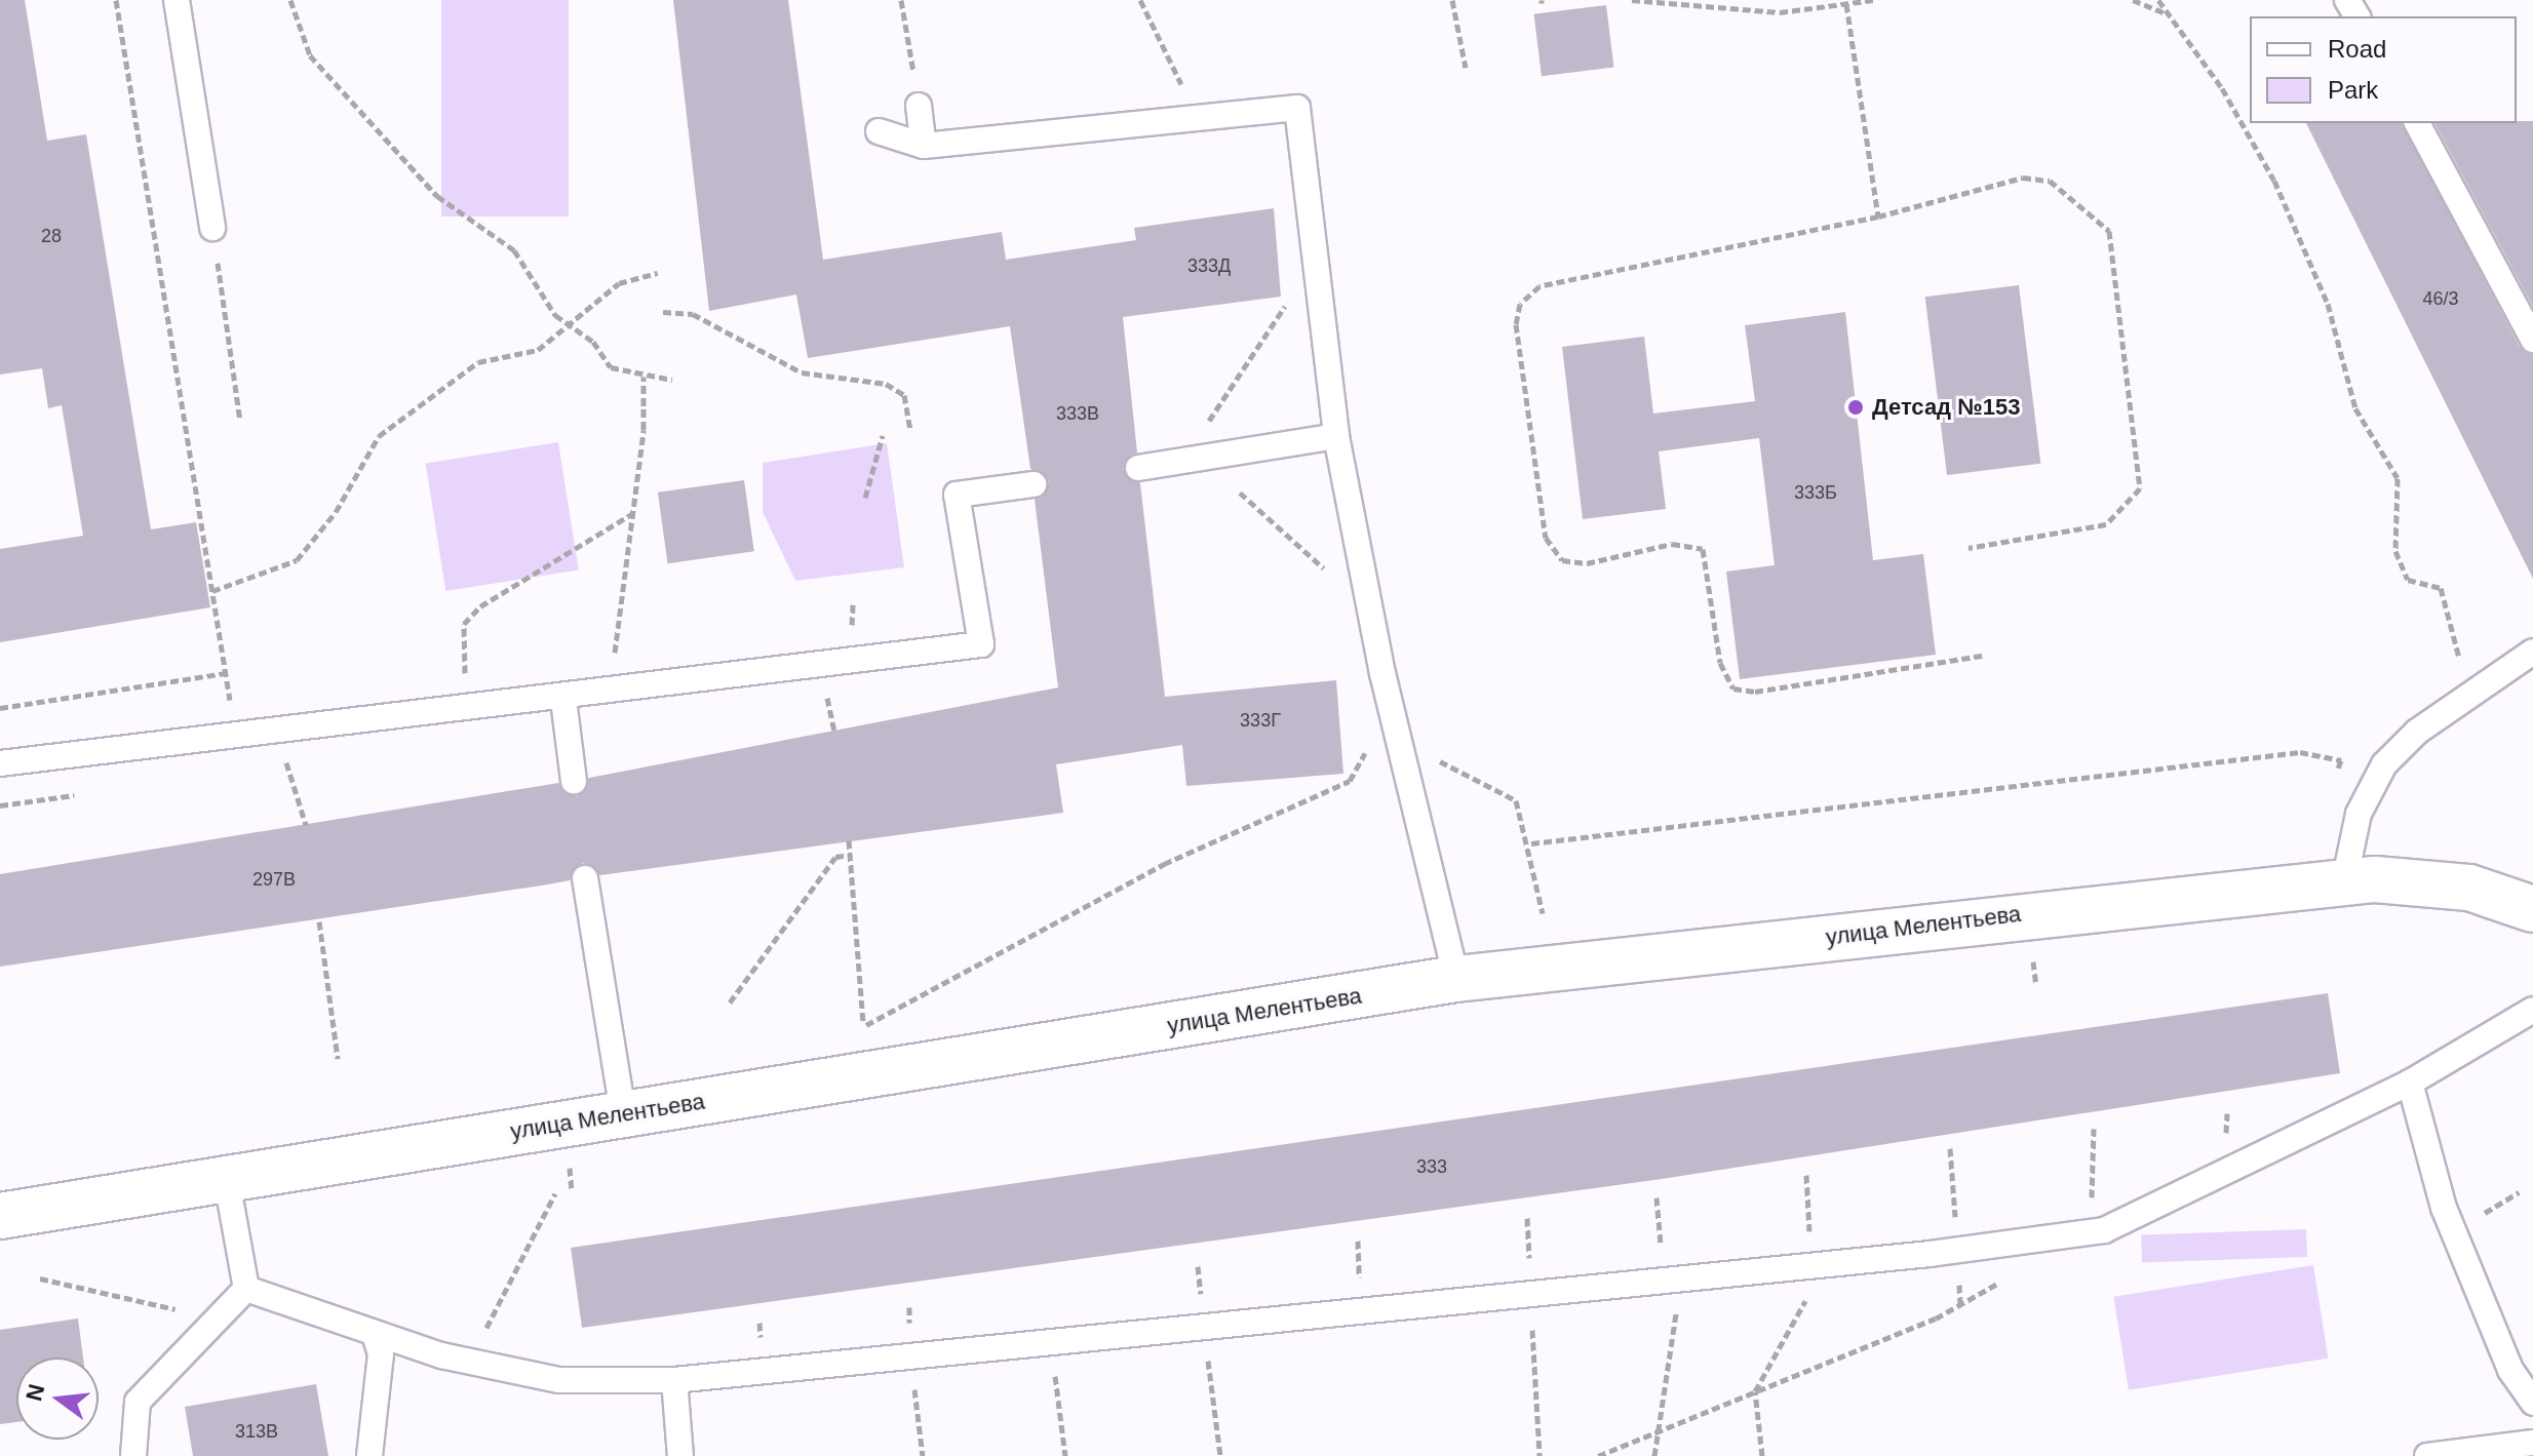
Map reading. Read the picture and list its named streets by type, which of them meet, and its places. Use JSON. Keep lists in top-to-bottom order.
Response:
{
  "streets": {
    "street": ["улица Мелентьева"]
  },
  "places": ["Детсад №153"],
  "house_numbers": [
    "28",
    "333Д",
    "46/3",
    "333В",
    "333Б",
    "333Г",
    "297В",
    "333",
    "313В"
  ],
  "legend": ["Road", "Park"],
  "north": "left"
}
